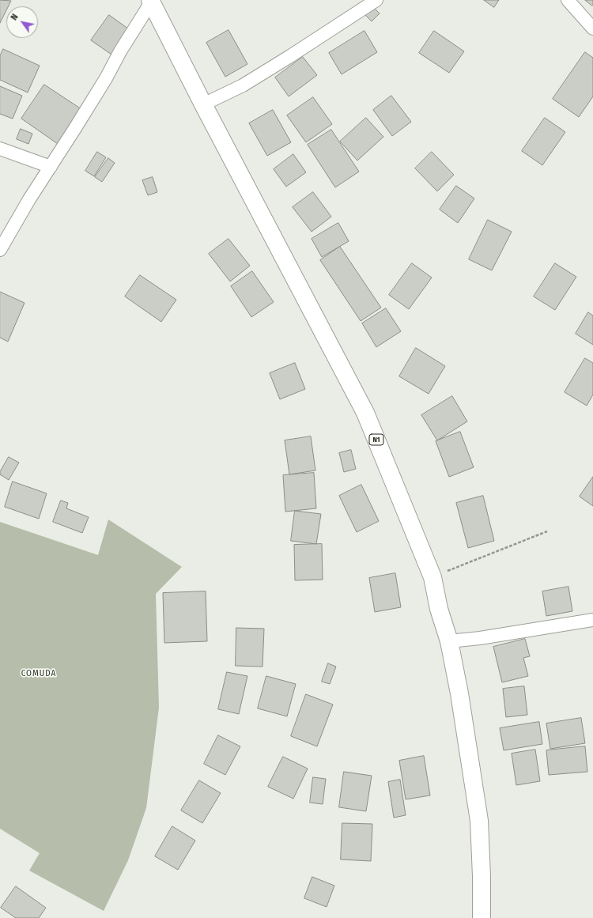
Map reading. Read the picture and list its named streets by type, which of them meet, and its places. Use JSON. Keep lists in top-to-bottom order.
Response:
{
  "streets": {
    "main road": ["N1"]
  },
  "districts": ["COMUDA"],
  "north": "top left"
}
